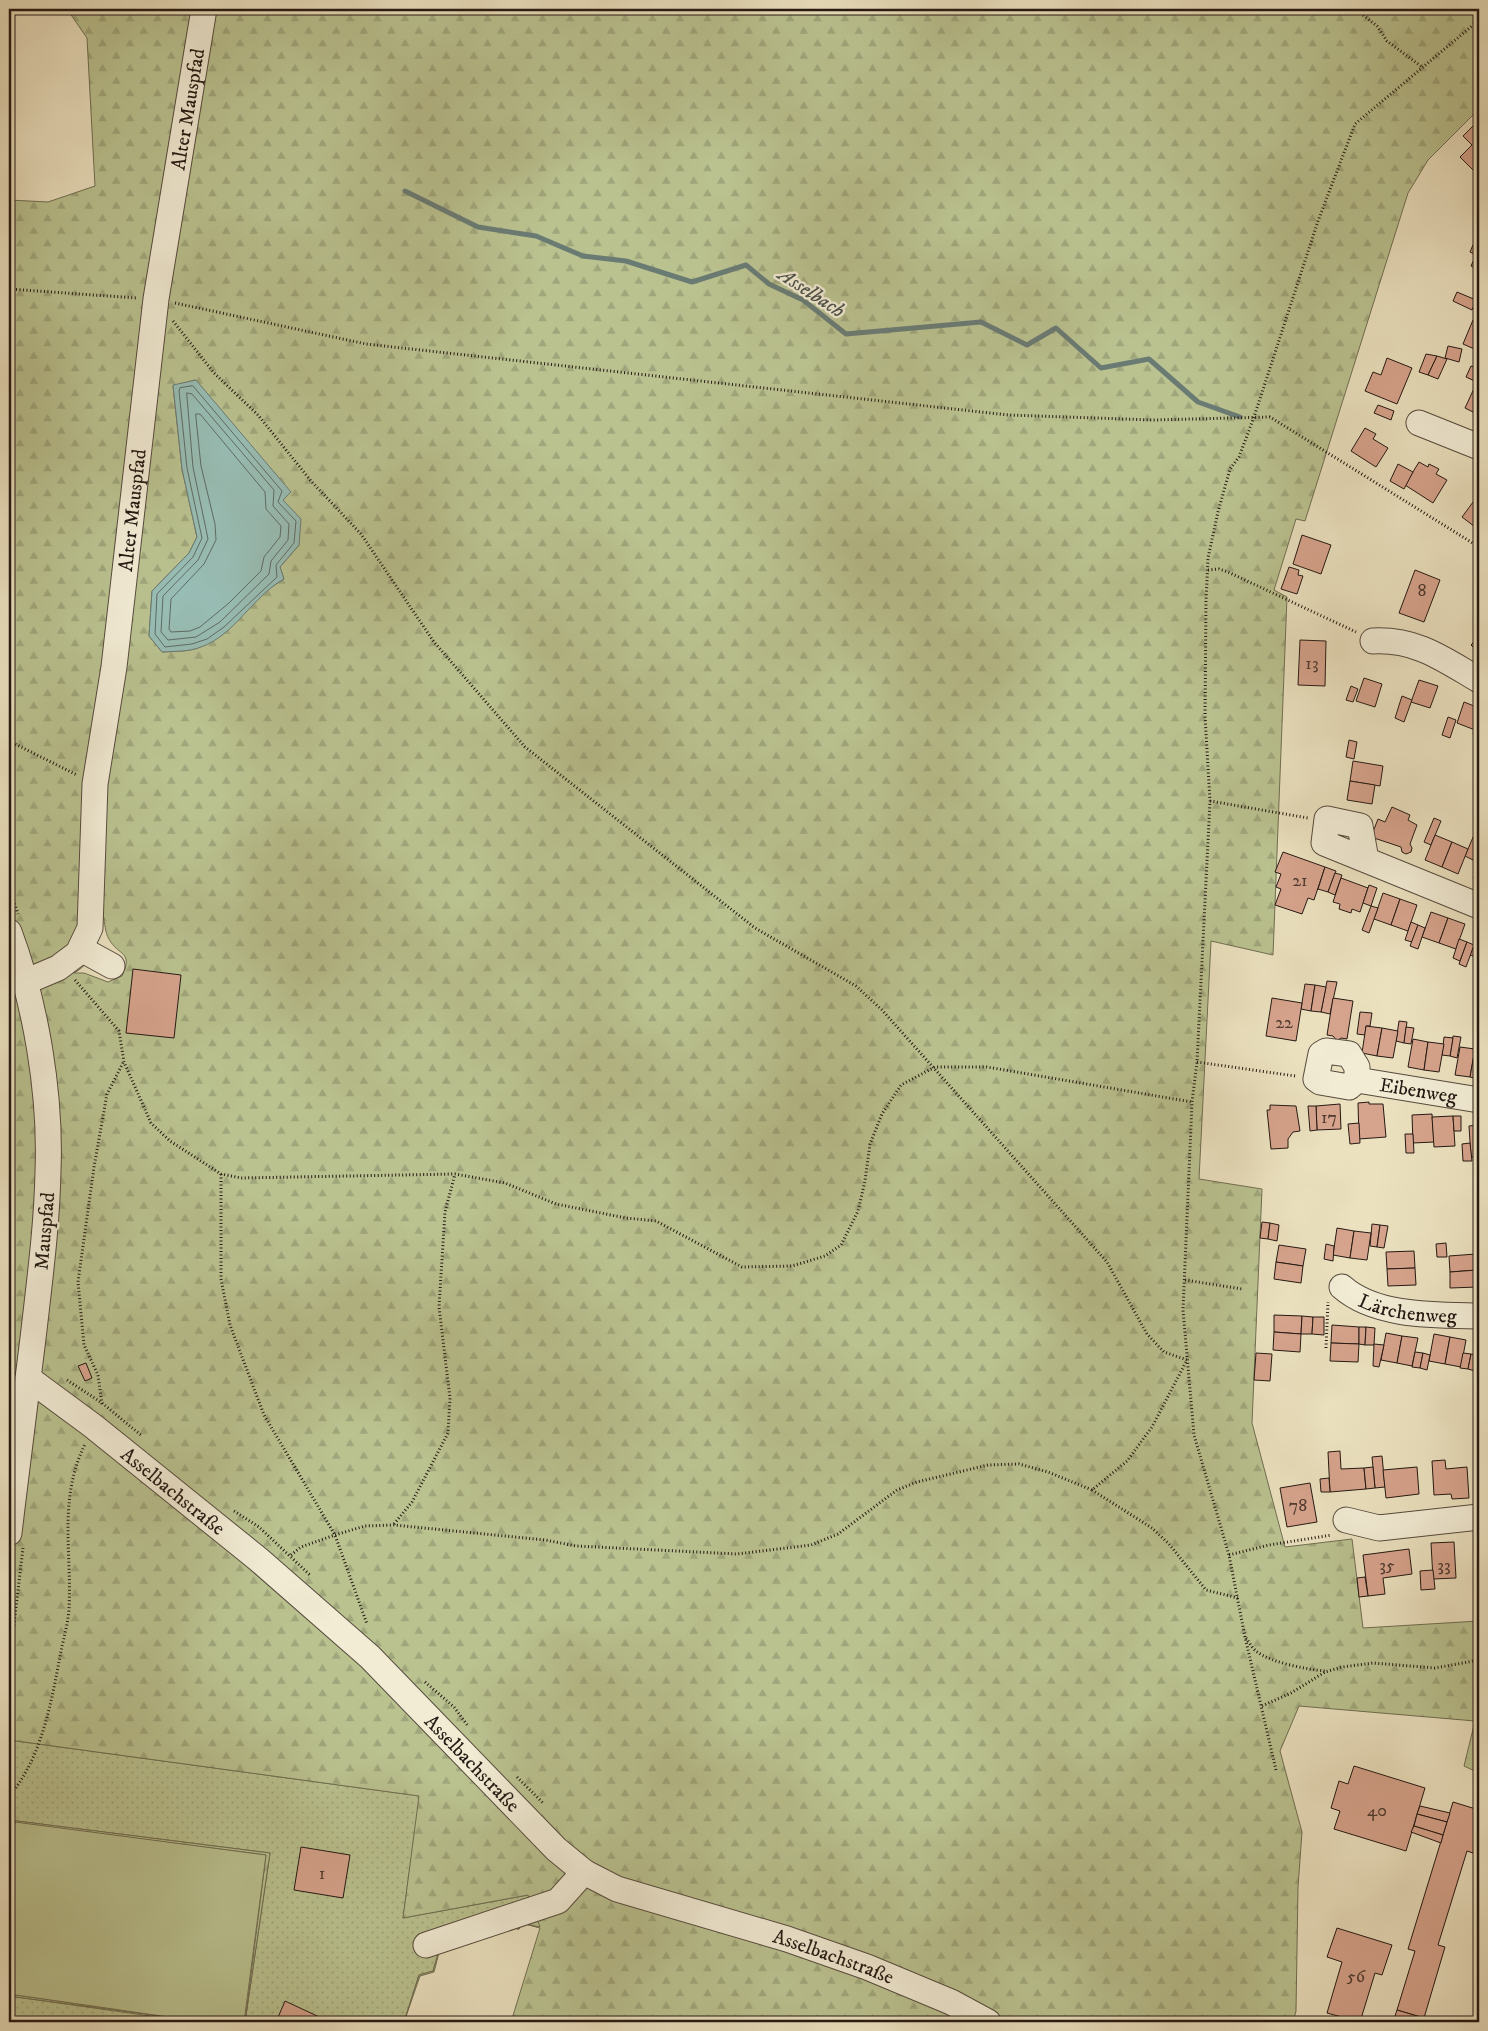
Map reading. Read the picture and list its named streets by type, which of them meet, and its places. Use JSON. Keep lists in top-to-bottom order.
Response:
{
  "streets": {
    "street": [
      "Alter Mauspfad",
      "Eibenweg",
      "Mauspfad",
      "Lärchenweg",
      "Asselbachstraße"
    ]
  },
  "crossings": [
    ["Mauspfad", "Asselbachstraße"]
  ],
  "water": ["Asselbach"],
  "house_numbers": [
    "8",
    "13",
    "21",
    "22",
    "17",
    "78",
    "35",
    "33",
    "40",
    "1",
    "56"
  ]
}
